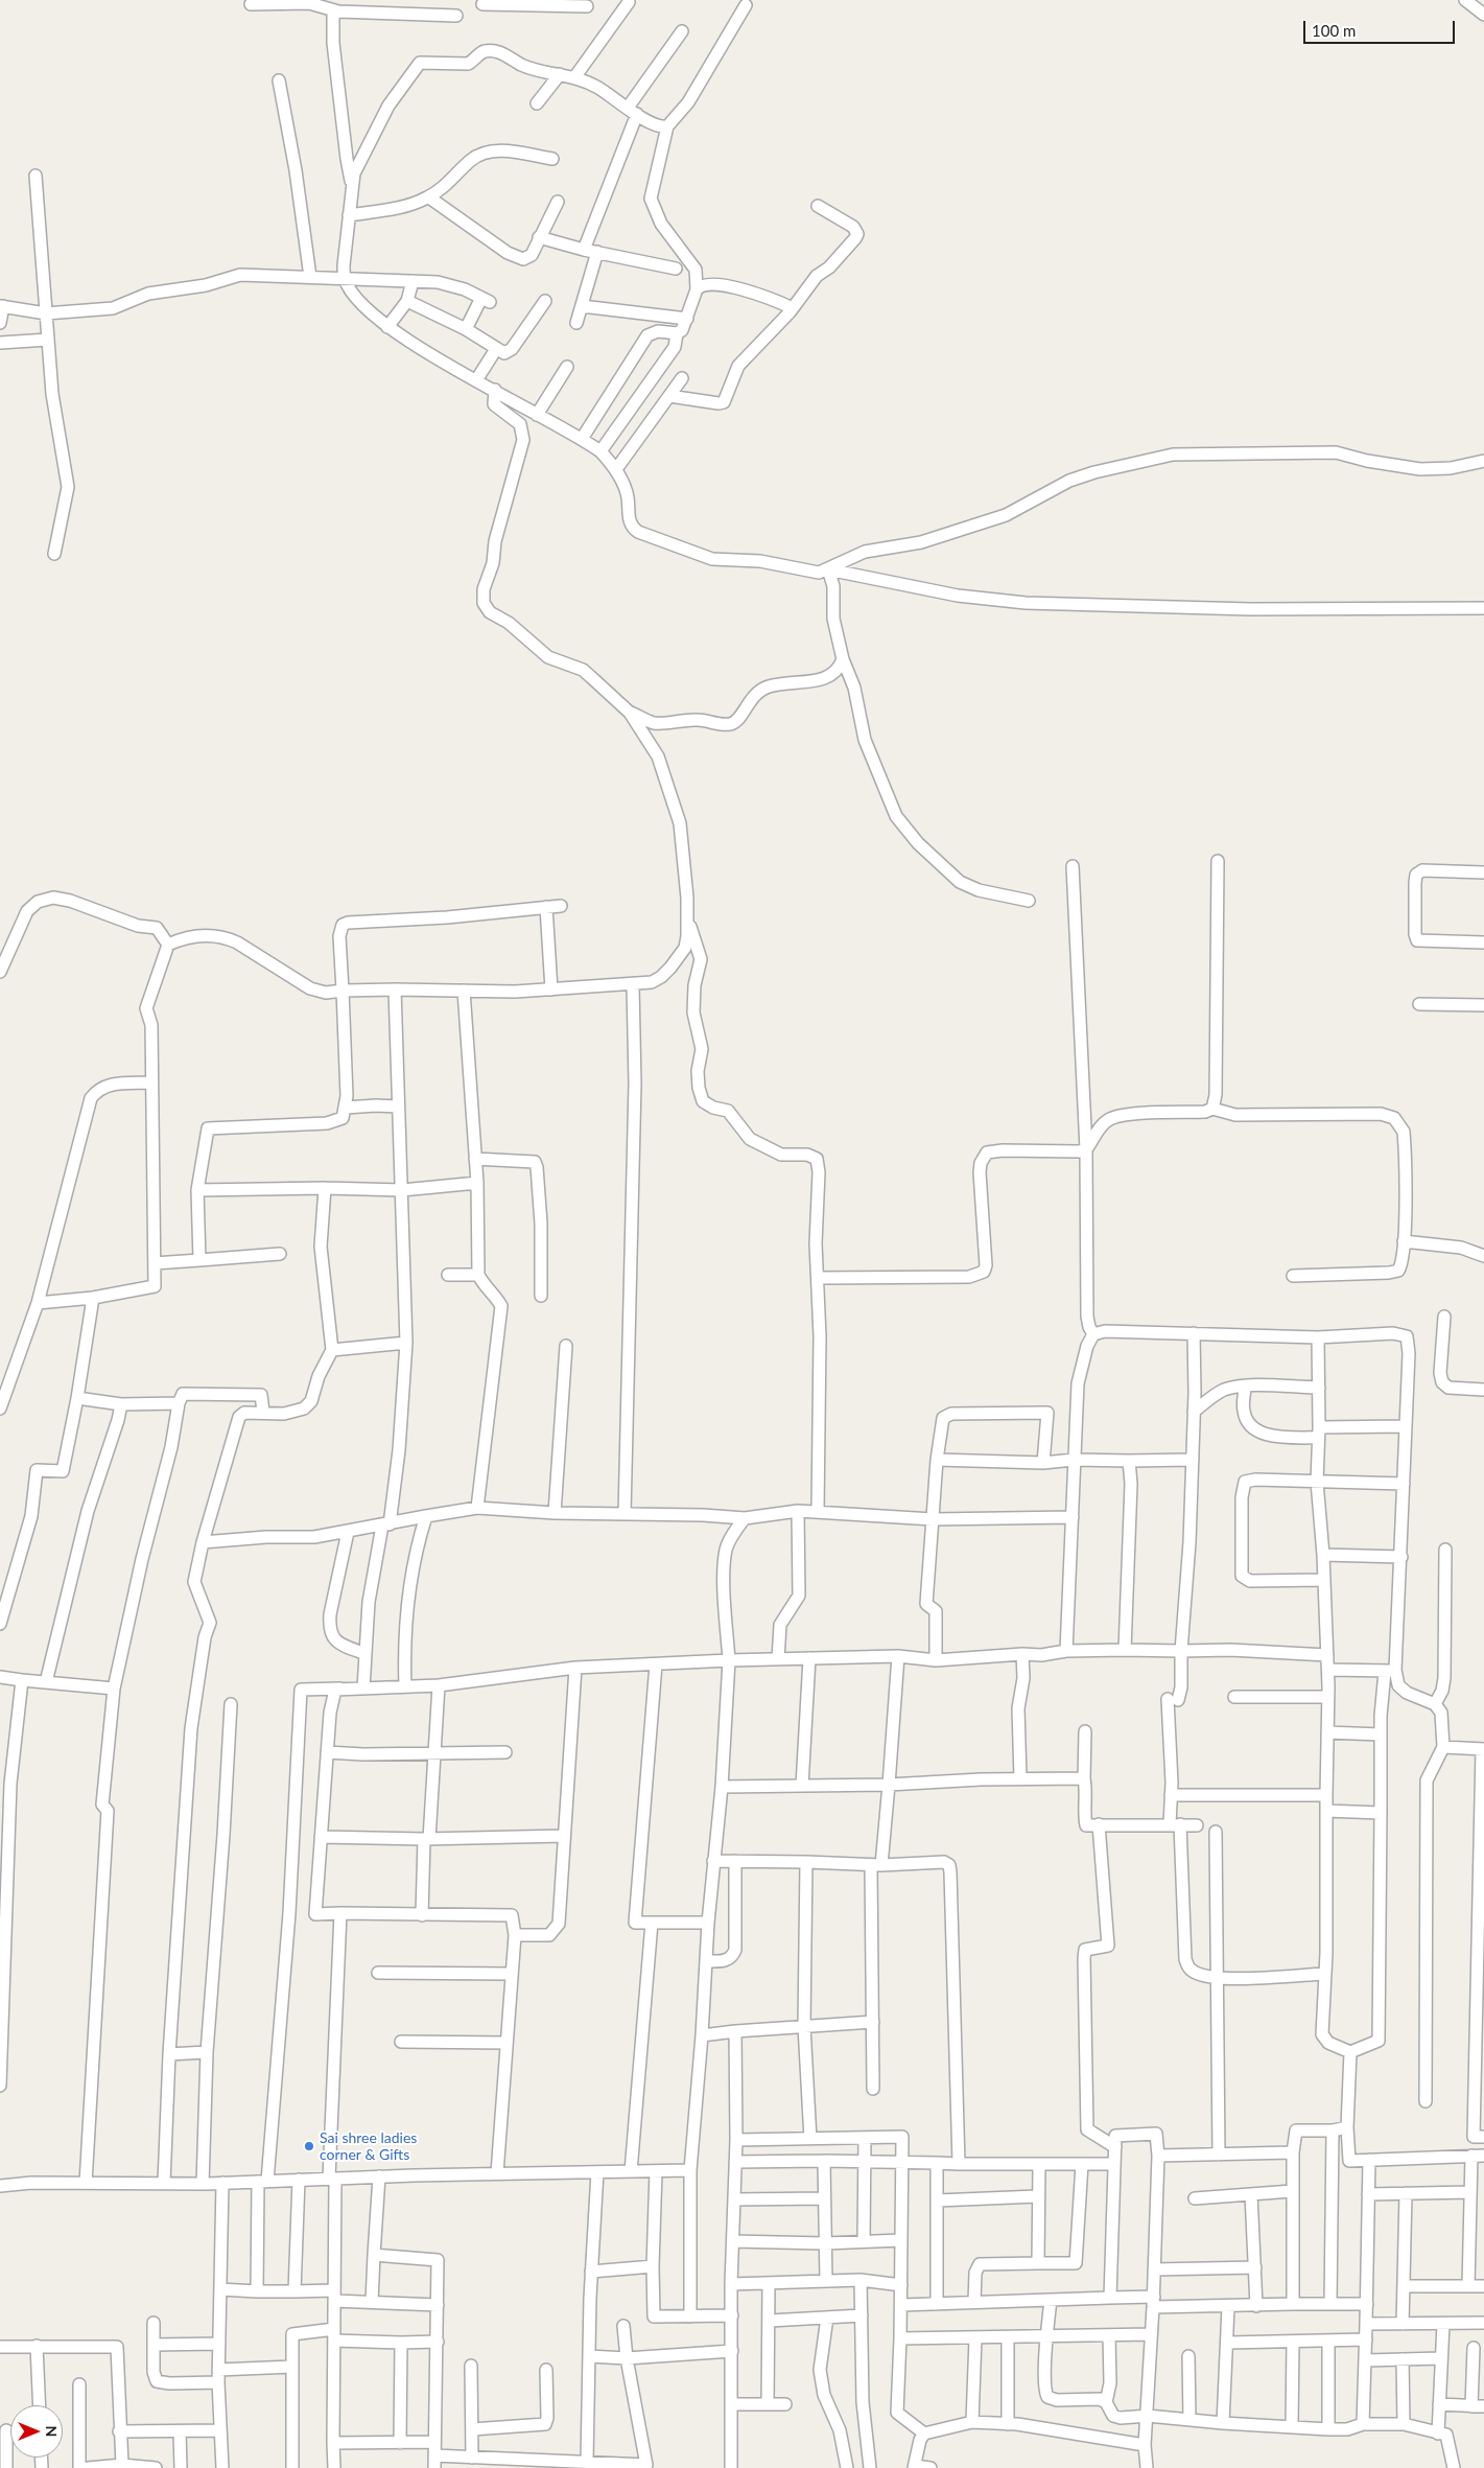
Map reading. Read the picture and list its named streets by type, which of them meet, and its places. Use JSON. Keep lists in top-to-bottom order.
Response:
{
  "places": ["Sai shree ladies corner & Gifts"],
  "scale_bar": "100 m",
  "north": "right"
}
